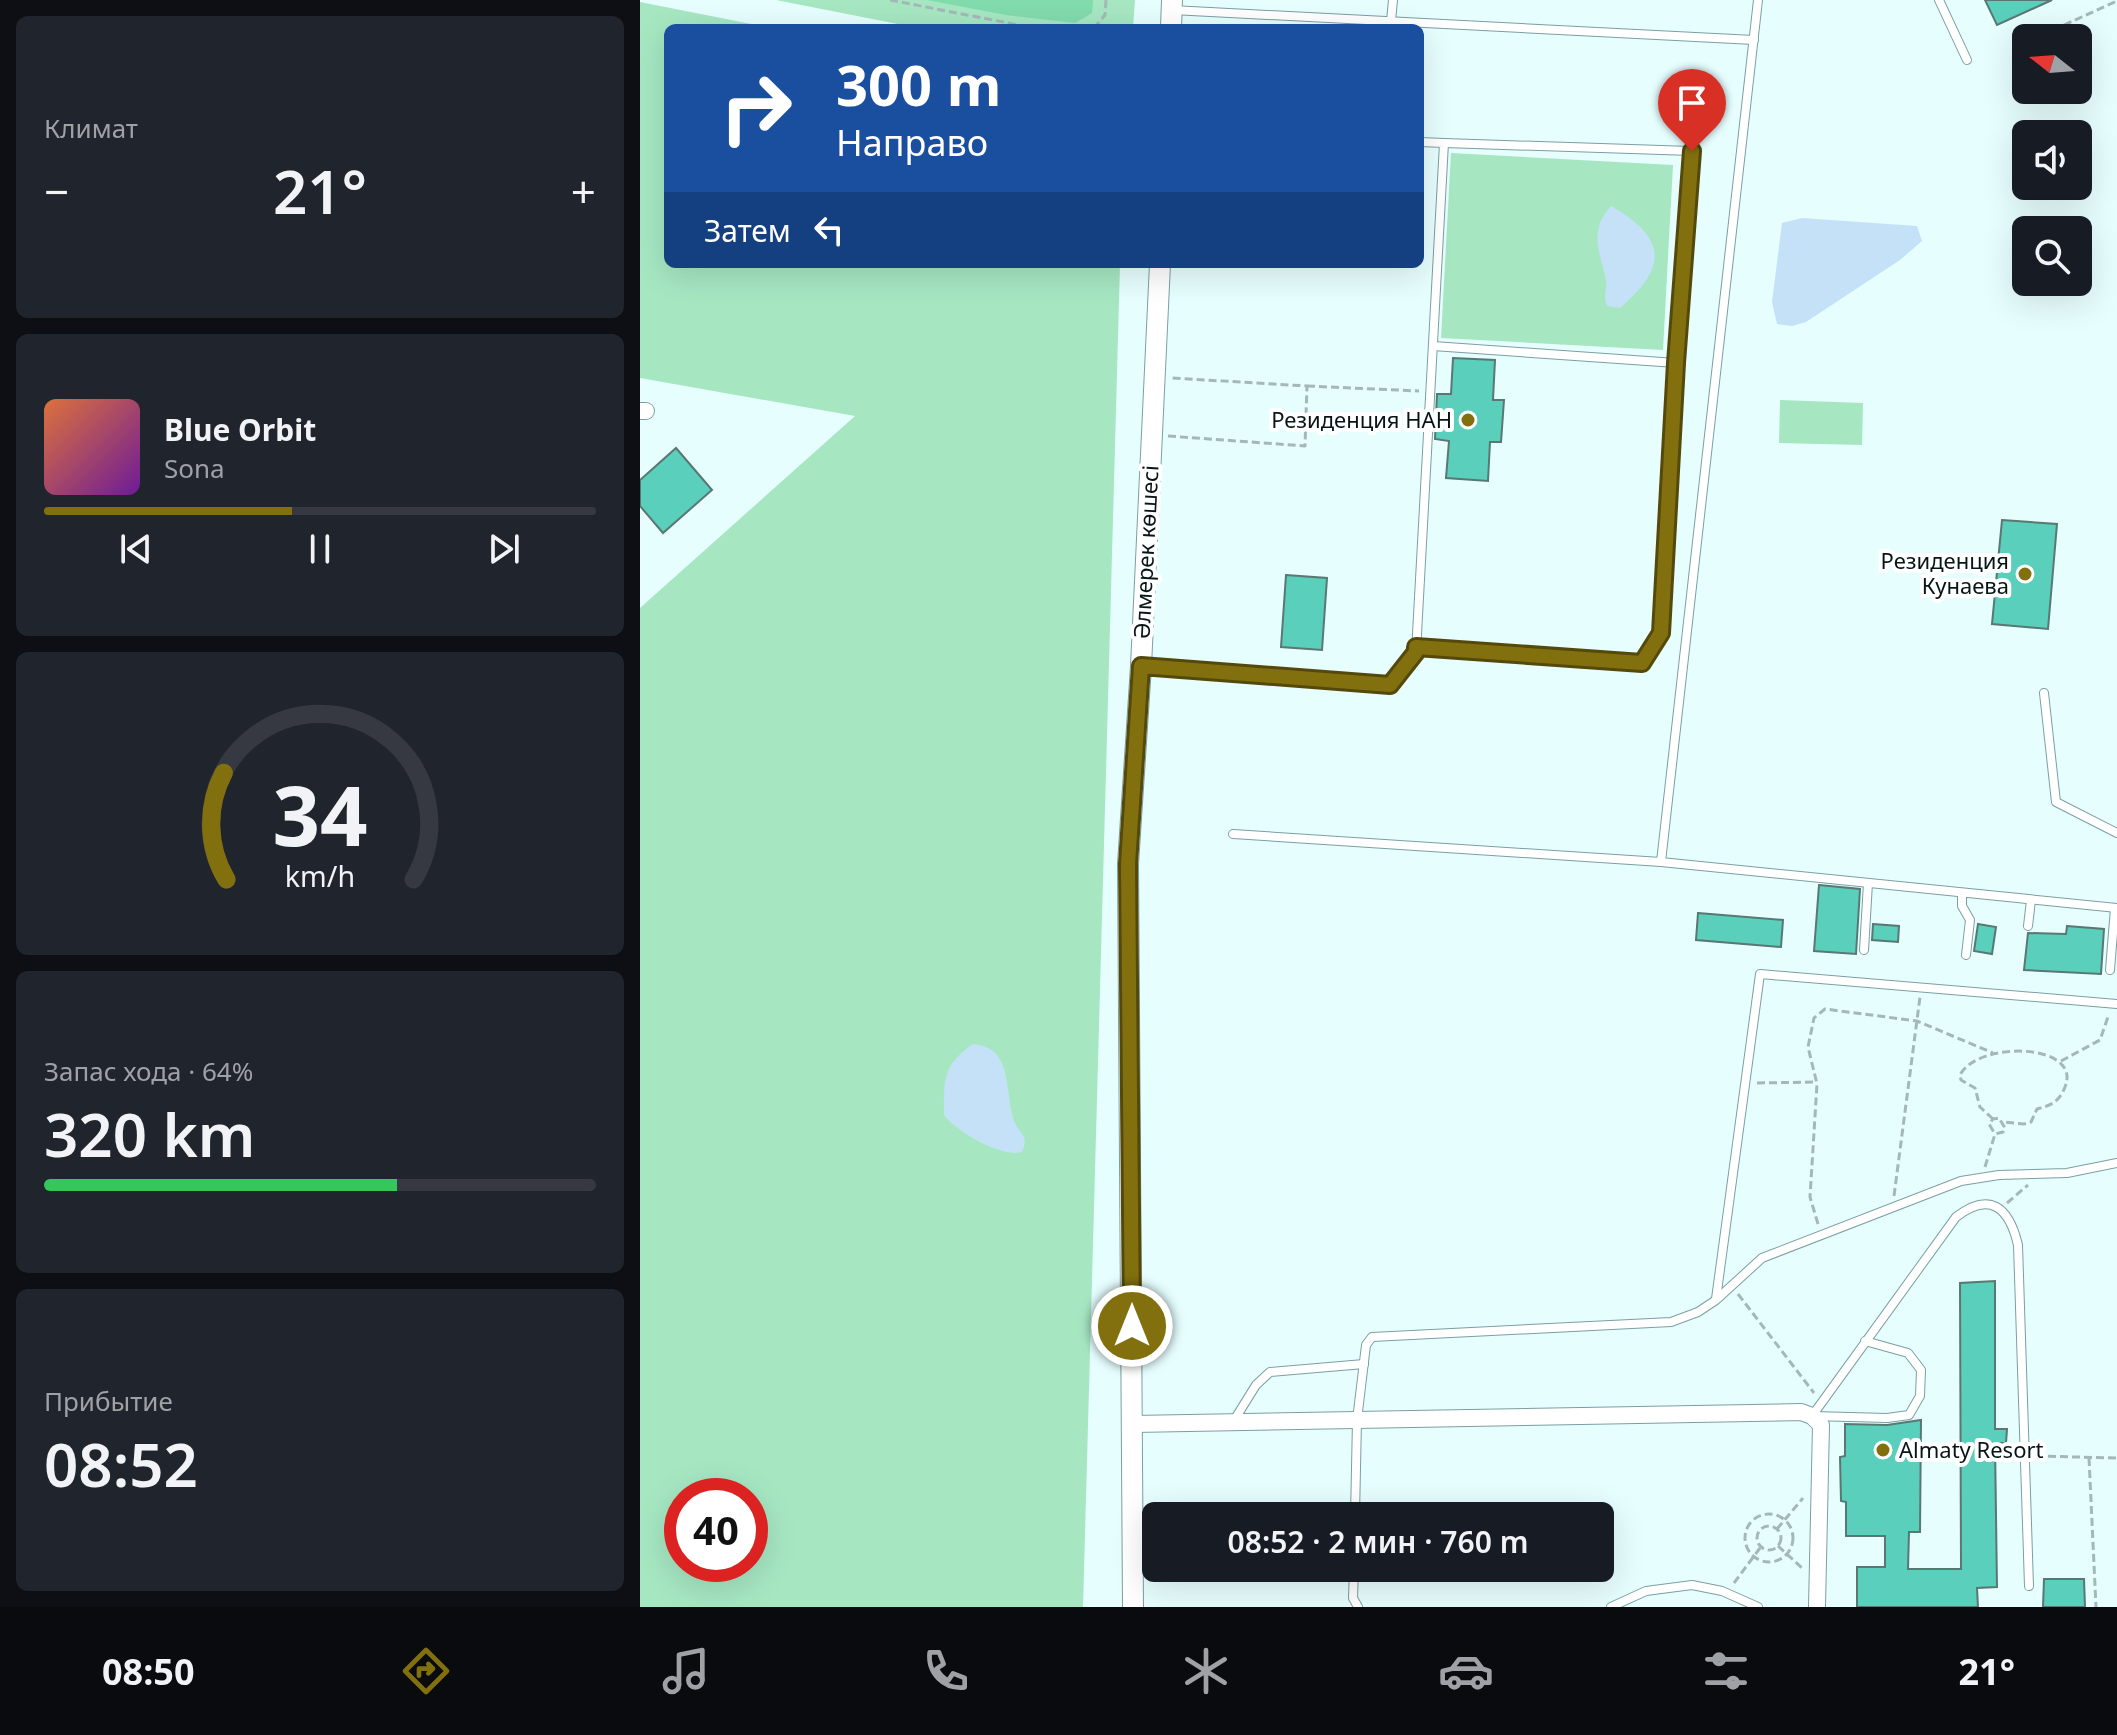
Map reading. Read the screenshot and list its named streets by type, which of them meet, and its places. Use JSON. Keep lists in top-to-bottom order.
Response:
{
  "streets": {
    "street": ["Әлмерек көшесі"]
  },
  "places": ["Резиденция НАН", "Резиденция Кунаева", "Almaty Resort"],
  "north": "left",
  "page": {
    "tile": [
      "Климат",
      ["Запас хода · 64%", "320 km"],
      ["Прибытие", "08:52"]
    ],
    "turn": ["300 m", "Направо"],
    "heat": ["−", "21°", "+"],
    "then": "Затем",
    "song": ["Blue Orbit", "Sona"],
    "limit": "40",
    "trip": "08:52 · 2 мин · 760 m",
    "tabs": ["08:50", "21°"],
    "gauge": ["34", "km/h"]
  }
}
